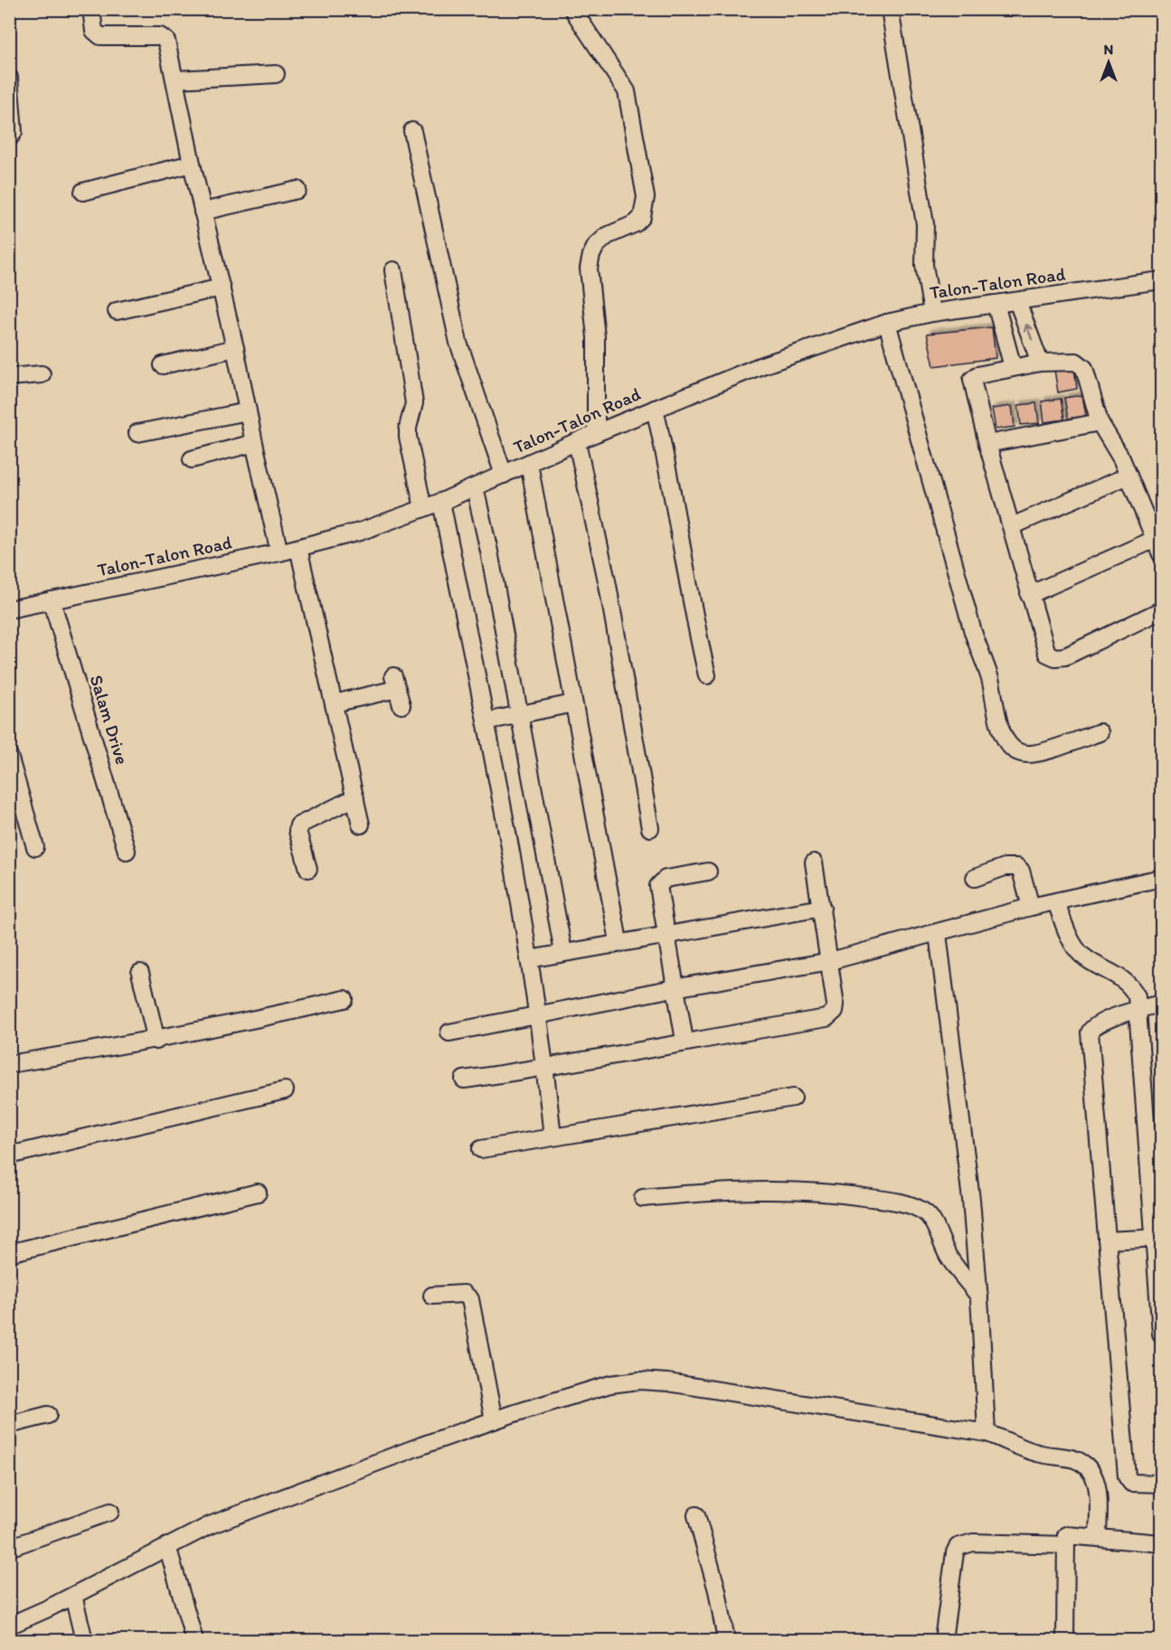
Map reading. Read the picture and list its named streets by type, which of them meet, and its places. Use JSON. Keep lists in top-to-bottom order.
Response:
{
  "streets": {
    "street": ["Talon-Talon Road", "Salam Drive"]
  },
  "crossings": [
    ["Talon-Talon Road", "Salam Drive"]
  ],
  "north": "top"
}
